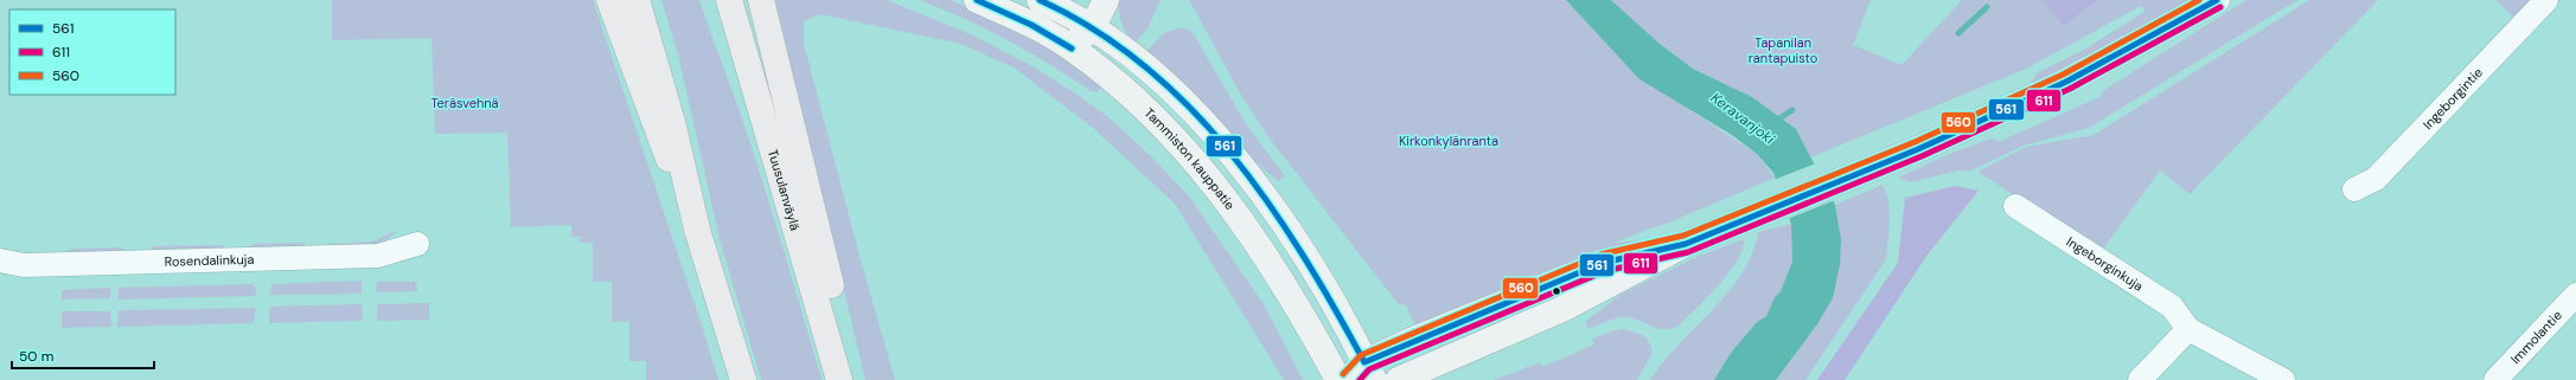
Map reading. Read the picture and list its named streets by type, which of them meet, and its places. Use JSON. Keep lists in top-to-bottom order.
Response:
{
  "streets": {
    "highway": ["Tuusulanväylä"],
    "main road": ["Tammiston kauppatie"],
    "street": [
      "Ingeborgintie",
      "Rosendalinkuja",
      "Ingeborginkuja",
      "Immolantie"
    ]
  },
  "water": ["Keravanjoki"],
  "parks": ["Tapanilan rantapuisto", "Teräsvehnä", "Kirkonkylänranta"],
  "lines": ["transit line 561", "transit line 560", "transit line 611"],
  "legend": ["561", "611", "560"],
  "scale_bar": "50 m"
}
